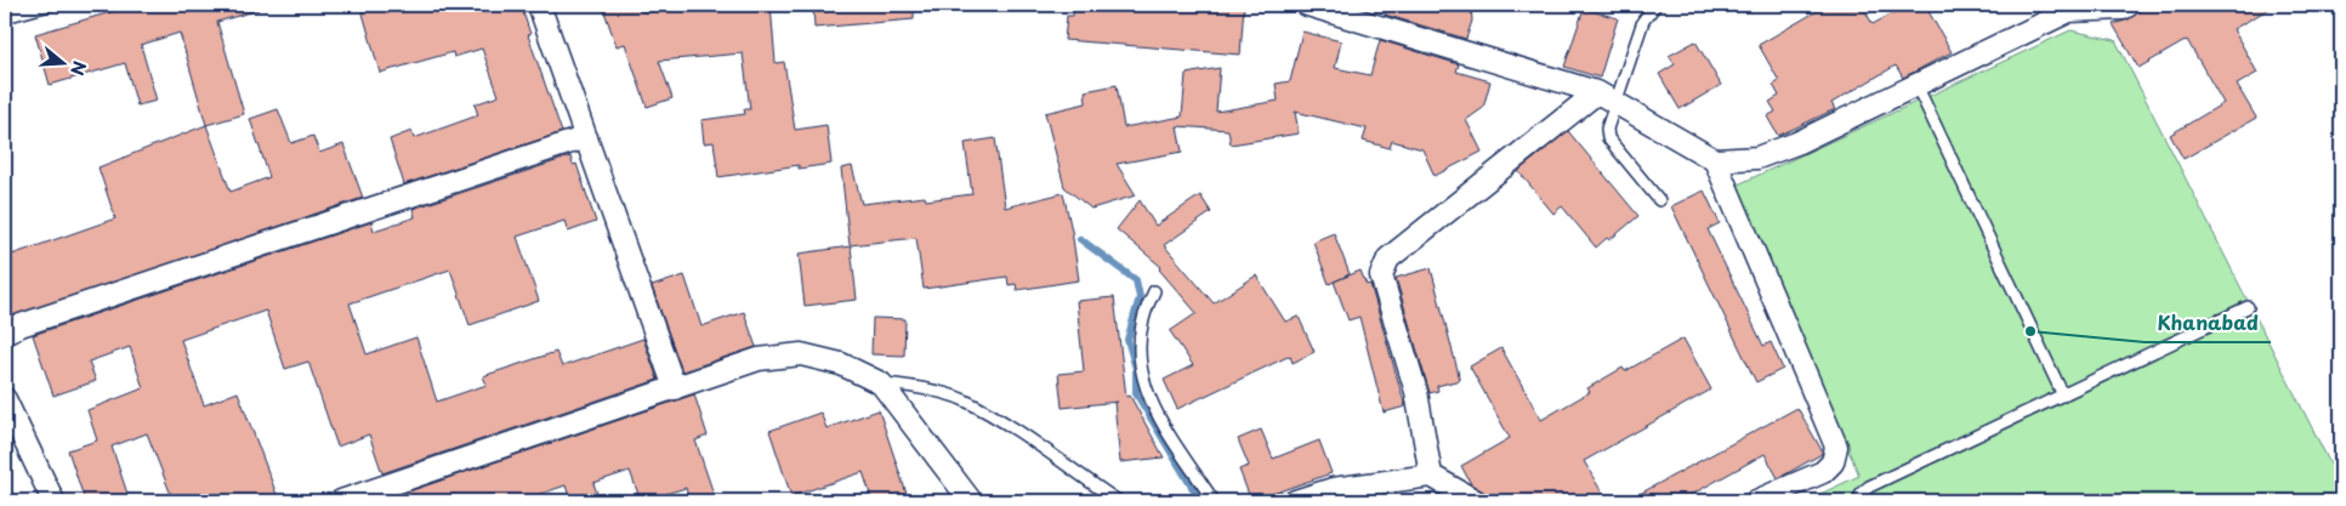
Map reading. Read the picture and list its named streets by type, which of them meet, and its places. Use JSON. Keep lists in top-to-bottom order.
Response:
{
  "places": ["Khanabad"],
  "north": "right"
}
